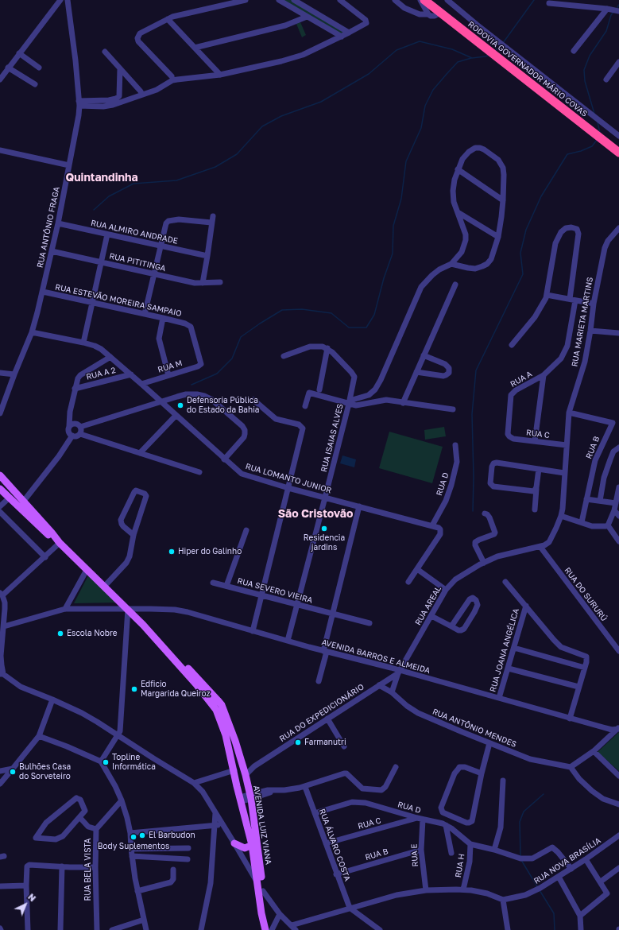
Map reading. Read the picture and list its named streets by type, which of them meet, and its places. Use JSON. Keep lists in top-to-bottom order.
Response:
{
  "streets": {
    "highway": ["RODOVIA GOVERNADOR MÁRIO COVAS"],
    "main road": ["AVENIDA LUIZ VIANA"],
    "street": [
      "RUA ANTÔNIO FRAGA",
      "RUA ALMIRO ANDRADE",
      "RUA PITITINGA",
      "RUA ESTEVÃO MOREIRA SAMPAIO",
      "RUA MARIETA MARTINS",
      "RUA M",
      "RUA A 2",
      "RUA A",
      "RUA C",
      "RUA ISAIAS ALVES",
      "RUA B",
      "RUA LOMANTO JUNIOR",
      "RUA D",
      "RUA SEVERO VIEIRA",
      "RUA DO SURURÚ",
      "RUA AREAL",
      "RUA JOANA ANGÉLICA",
      "AVENIDA BARROS E ALMEIDA",
      "RUA DO EXPEDICIONÁRIO",
      "RUA ANTÔNIO MENDES",
      "RUA ÁLVARO COSTA",
      "RUA E",
      "RUA NOVA BRASÍLIA",
      "RUA H",
      "RUA BELA VISTA"
    ]
  },
  "crossings": [
    ["RUA ANTÔNIO FRAGA", "RUA ALMIRO ANDRADE"],
    ["RUA ANTÔNIO FRAGA", "RUA PITITINGA"],
    ["RUA ANTÔNIO FRAGA", "RUA ESTEVÃO MOREIRA SAMPAIO"],
    ["RUA ESTEVÃO MOREIRA SAMPAIO", "RUA M"],
    ["RUA MARIETA MARTINS", "RUA C"],
    ["RUA MARIETA MARTINS", "RUA B"],
    ["RUA MARIETA MARTINS", "RUA DO SURURÚ"],
    ["RUA MARIETA MARTINS", "RUA AREAL"],
    ["RUA M", "RUA LOMANTO JUNIOR"],
    ["RUA A 2", "RUA LOMANTO JUNIOR"],
    ["RUA A", "RUA C"],
    ["RUA C", "RUA D"],
    ["RUA C", "RUA ÁLVARO COSTA"],
    ["RUA C", "RUA E"],
    ["RUA ISAIAS ALVES", "RUA LOMANTO JUNIOR"],
    ["RUA ISAIAS ALVES", "RUA SEVERO VIEIRA"],
    ["RUA ISAIAS ALVES", "AVENIDA BARROS E ALMEIDA"],
    ["RUA B", "RUA ÁLVARO COSTA"],
    ["RUA B", "RUA E"],
    ["RUA LOMANTO JUNIOR", "RUA D"],
    ["RUA D", "RUA ÁLVARO COSTA"],
    ["RUA D", "RUA E"],
    ["RUA D", "RUA NOVA BRASÍLIA"],
    ["RUA D", "RUA H"],
    ["RUA DO SURURÚ", "RUA AREAL"],
    ["RUA AREAL", "AVENIDA BARROS E ALMEIDA"],
    ["RUA AREAL", "RUA DO EXPEDICIONÁRIO"],
    ["RUA JOANA ANGÉLICA", "AVENIDA BARROS E ALMEIDA"],
    ["AVENIDA BARROS E ALMEIDA", "RUA DO EXPEDICIONÁRIO"],
    ["AVENIDA BARROS E ALMEIDA", "AVENIDA LUIZ VIANA"],
    ["RUA DO EXPEDICIONÁRIO", "RUA ANTÔNIO MENDES"],
    ["RUA DO EXPEDICIONÁRIO", "AVENIDA LUIZ VIANA"]
  ],
  "districts": ["Quintandinha", "São Cristovão"],
  "places": [
    "Defensoria Pública do Estado da Bahia",
    "Residencia jardins",
    "Hiper do Galinho",
    "Escola Nobre",
    "Edficio Margarida Queiroz",
    "Farmanutri",
    "Topline Informática",
    "Bulhões Casa do Sorveteiro",
    "El Barbudon",
    "Body Suplementos"
  ],
  "north": "top right"
}
